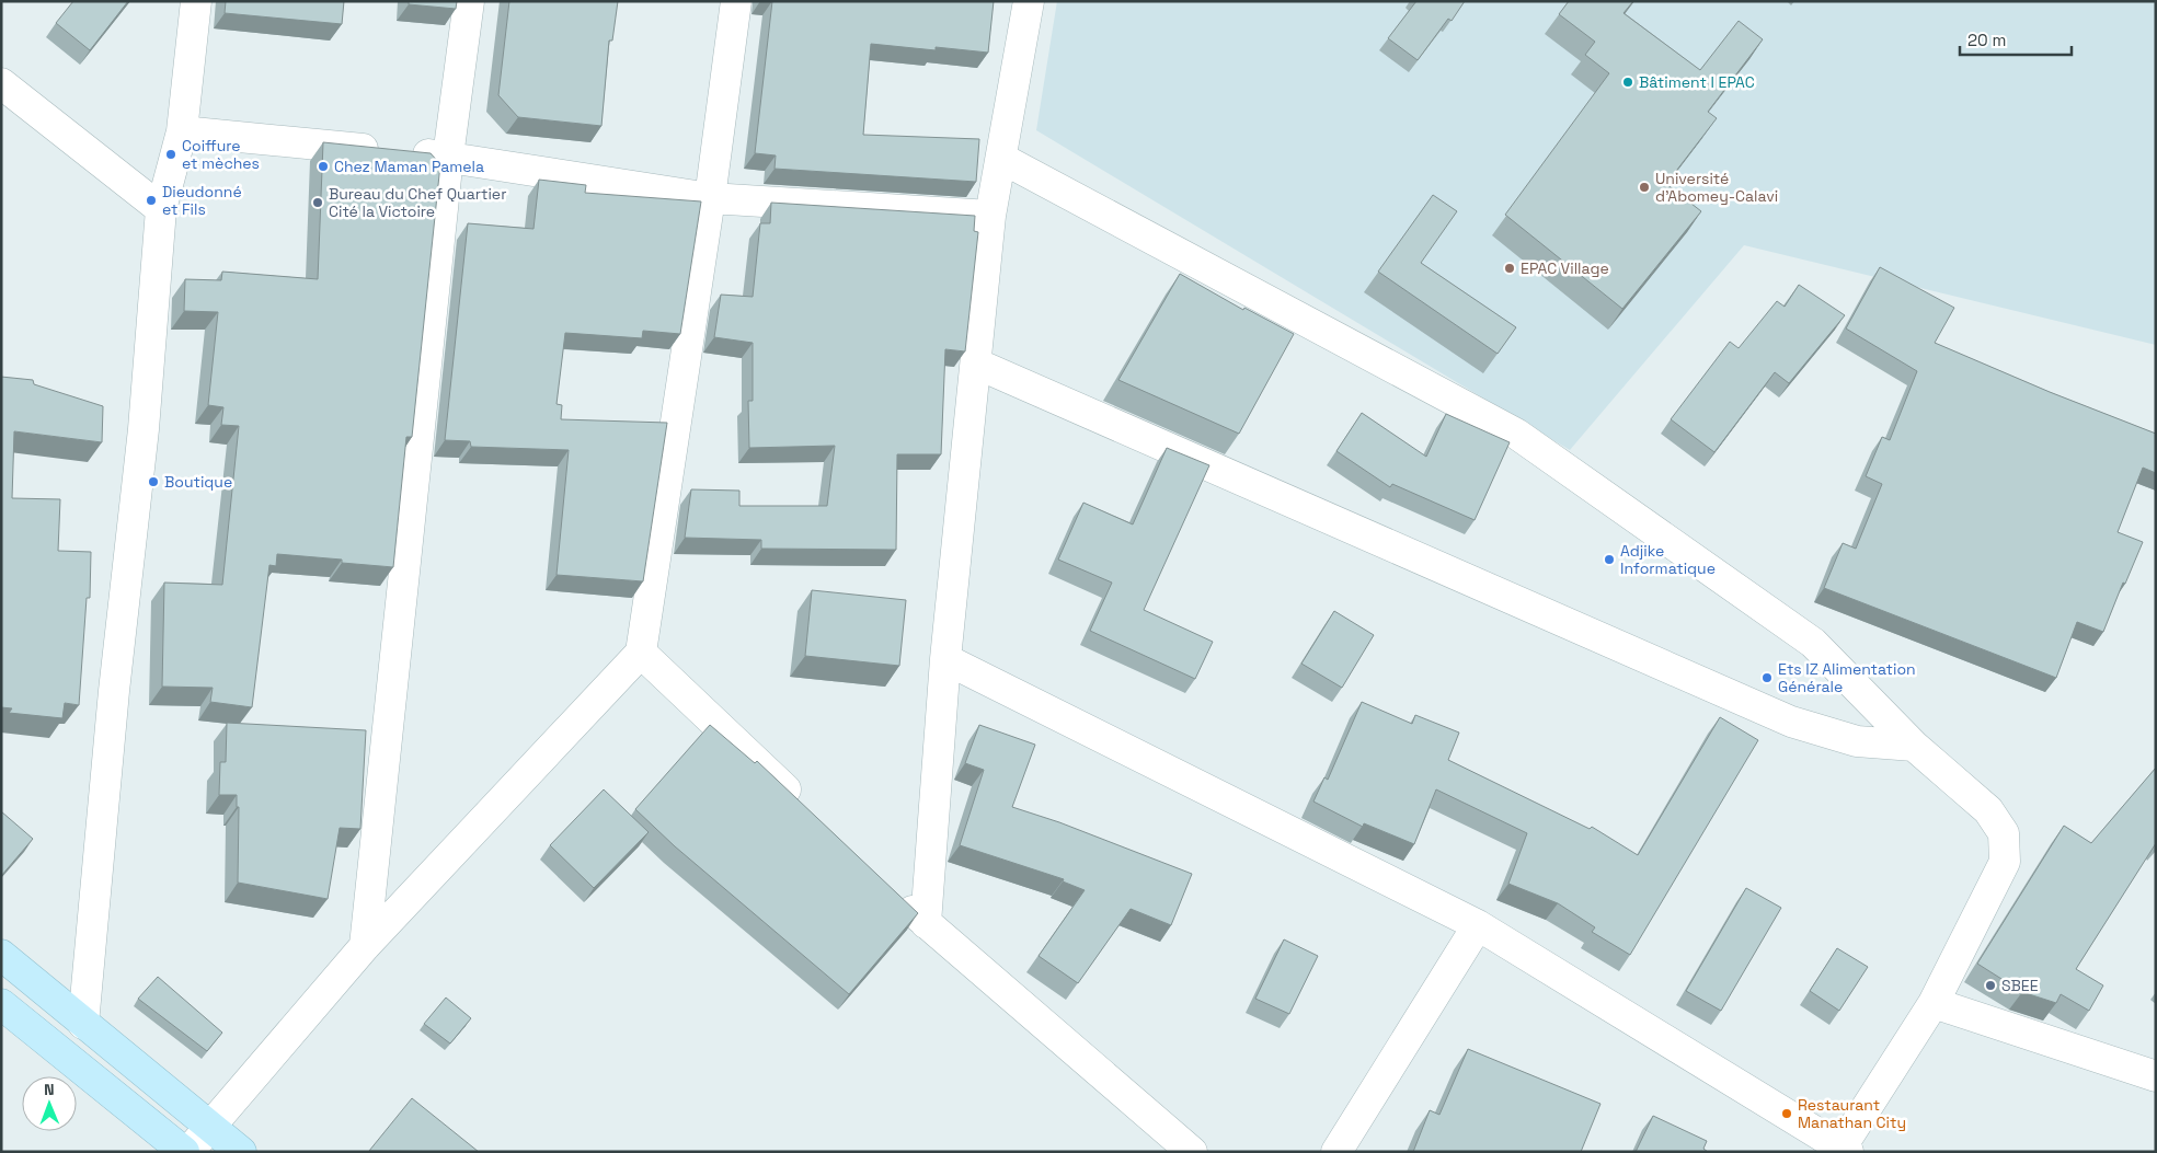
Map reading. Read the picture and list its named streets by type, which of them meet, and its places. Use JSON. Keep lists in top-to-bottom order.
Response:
{
  "places": [
    "Bâtiment I EPAC",
    "Coiffure et mèches",
    "Chez Maman Pamela",
    "Université d'Abomey-Calavi",
    "Dieudonné et Fils",
    "Bureau du Chef Quartier Cité la Victoire",
    "EPAC Village",
    "Boutique",
    "Adjike Informatique",
    "Ets IZ Alimentation Générale",
    "SBEE",
    "Restaurant Manathan City"
  ],
  "scale_bar": "20 m",
  "north": "top"
}
